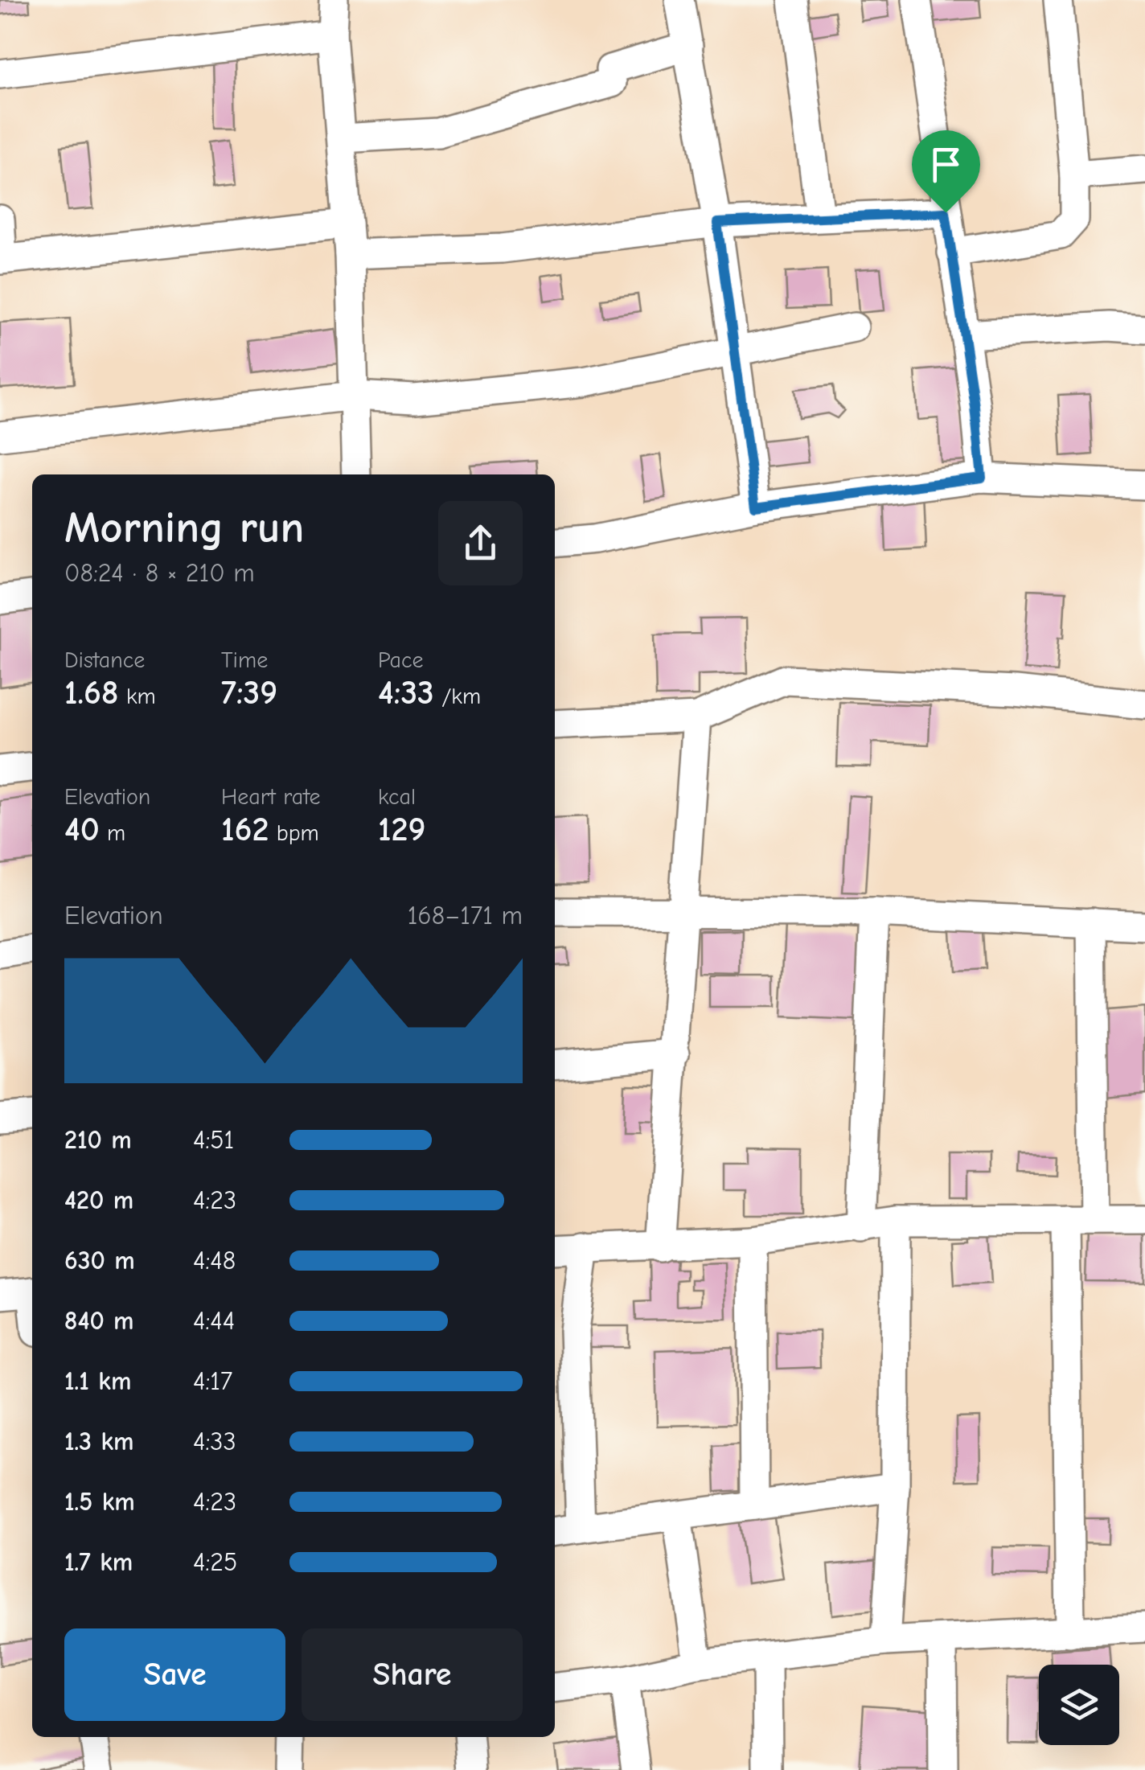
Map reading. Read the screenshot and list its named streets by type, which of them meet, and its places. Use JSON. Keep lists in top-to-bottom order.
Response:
{
  "page": {
    "heading": ["Morning run", "08:24 · 8 × 210 m"],
    "stats": [
      ["Distance", "1.68 km"],
      ["Time", "7:39"],
      ["Pace", "4:33 /km"],
      ["Elevation", "40 m"],
      ["Heart rate", "162 bpm"],
      ["kcal", "129"]
    ],
    "chart": ["Elevation", "168–171 m"],
    "list": [
      {
        "name": "210 m",
        "note": "4:51"
      },
      {
        "name": "420 m",
        "note": "4:23"
      },
      {
        "name": "630 m",
        "note": "4:48"
      },
      {
        "name": "840 m",
        "note": "4:44"
      },
      {
        "name": "1.1 km",
        "note": "4:17"
      },
      {
        "name": "1.3 km",
        "note": "4:33"
      },
      {
        "name": "1.5 km",
        "note": "4:23"
      },
      {
        "name": "1.7 km",
        "note": "4:25"
      }
    ],
    "buttons": ["Save", "Share"]
  }
}
